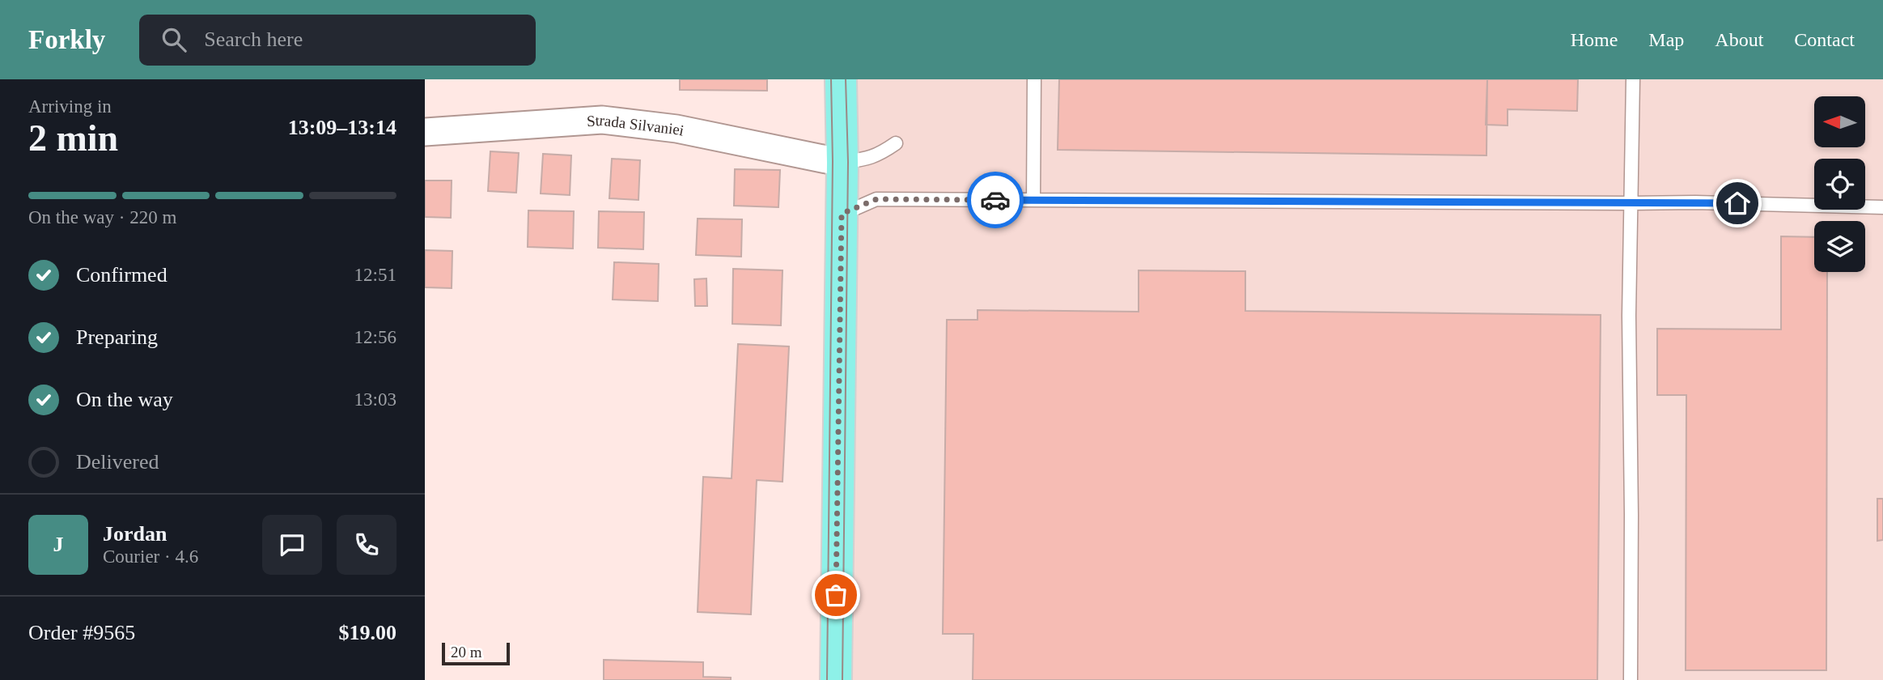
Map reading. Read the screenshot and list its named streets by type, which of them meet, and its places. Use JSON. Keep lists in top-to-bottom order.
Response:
{
  "streets": {
    "street": ["Strada Silvaniei"]
  },
  "scale_bar": "20 m",
  "north": "left",
  "page": {
    "header": "Forkly",
    "search": "Search here",
    "nav": [
      "Home",
      "Map",
      "About",
      "Contact"
    ],
    "heading": ["2 min", "Arriving in", "13:09–13:14"],
    "panel": [
      "Jordan",
      "Courier · 4.6",
      "Order #9565",
      "$19.00"
    ],
    "bar": "On the way · 220 m",
    "list": [
      ["Confirmed", "12:51"],
      ["Preparing", "12:56"],
      ["On the way", "13:03"],
      "Delivered"
    ],
    "round": "J",
    "scale": "20 m"
  }
}
